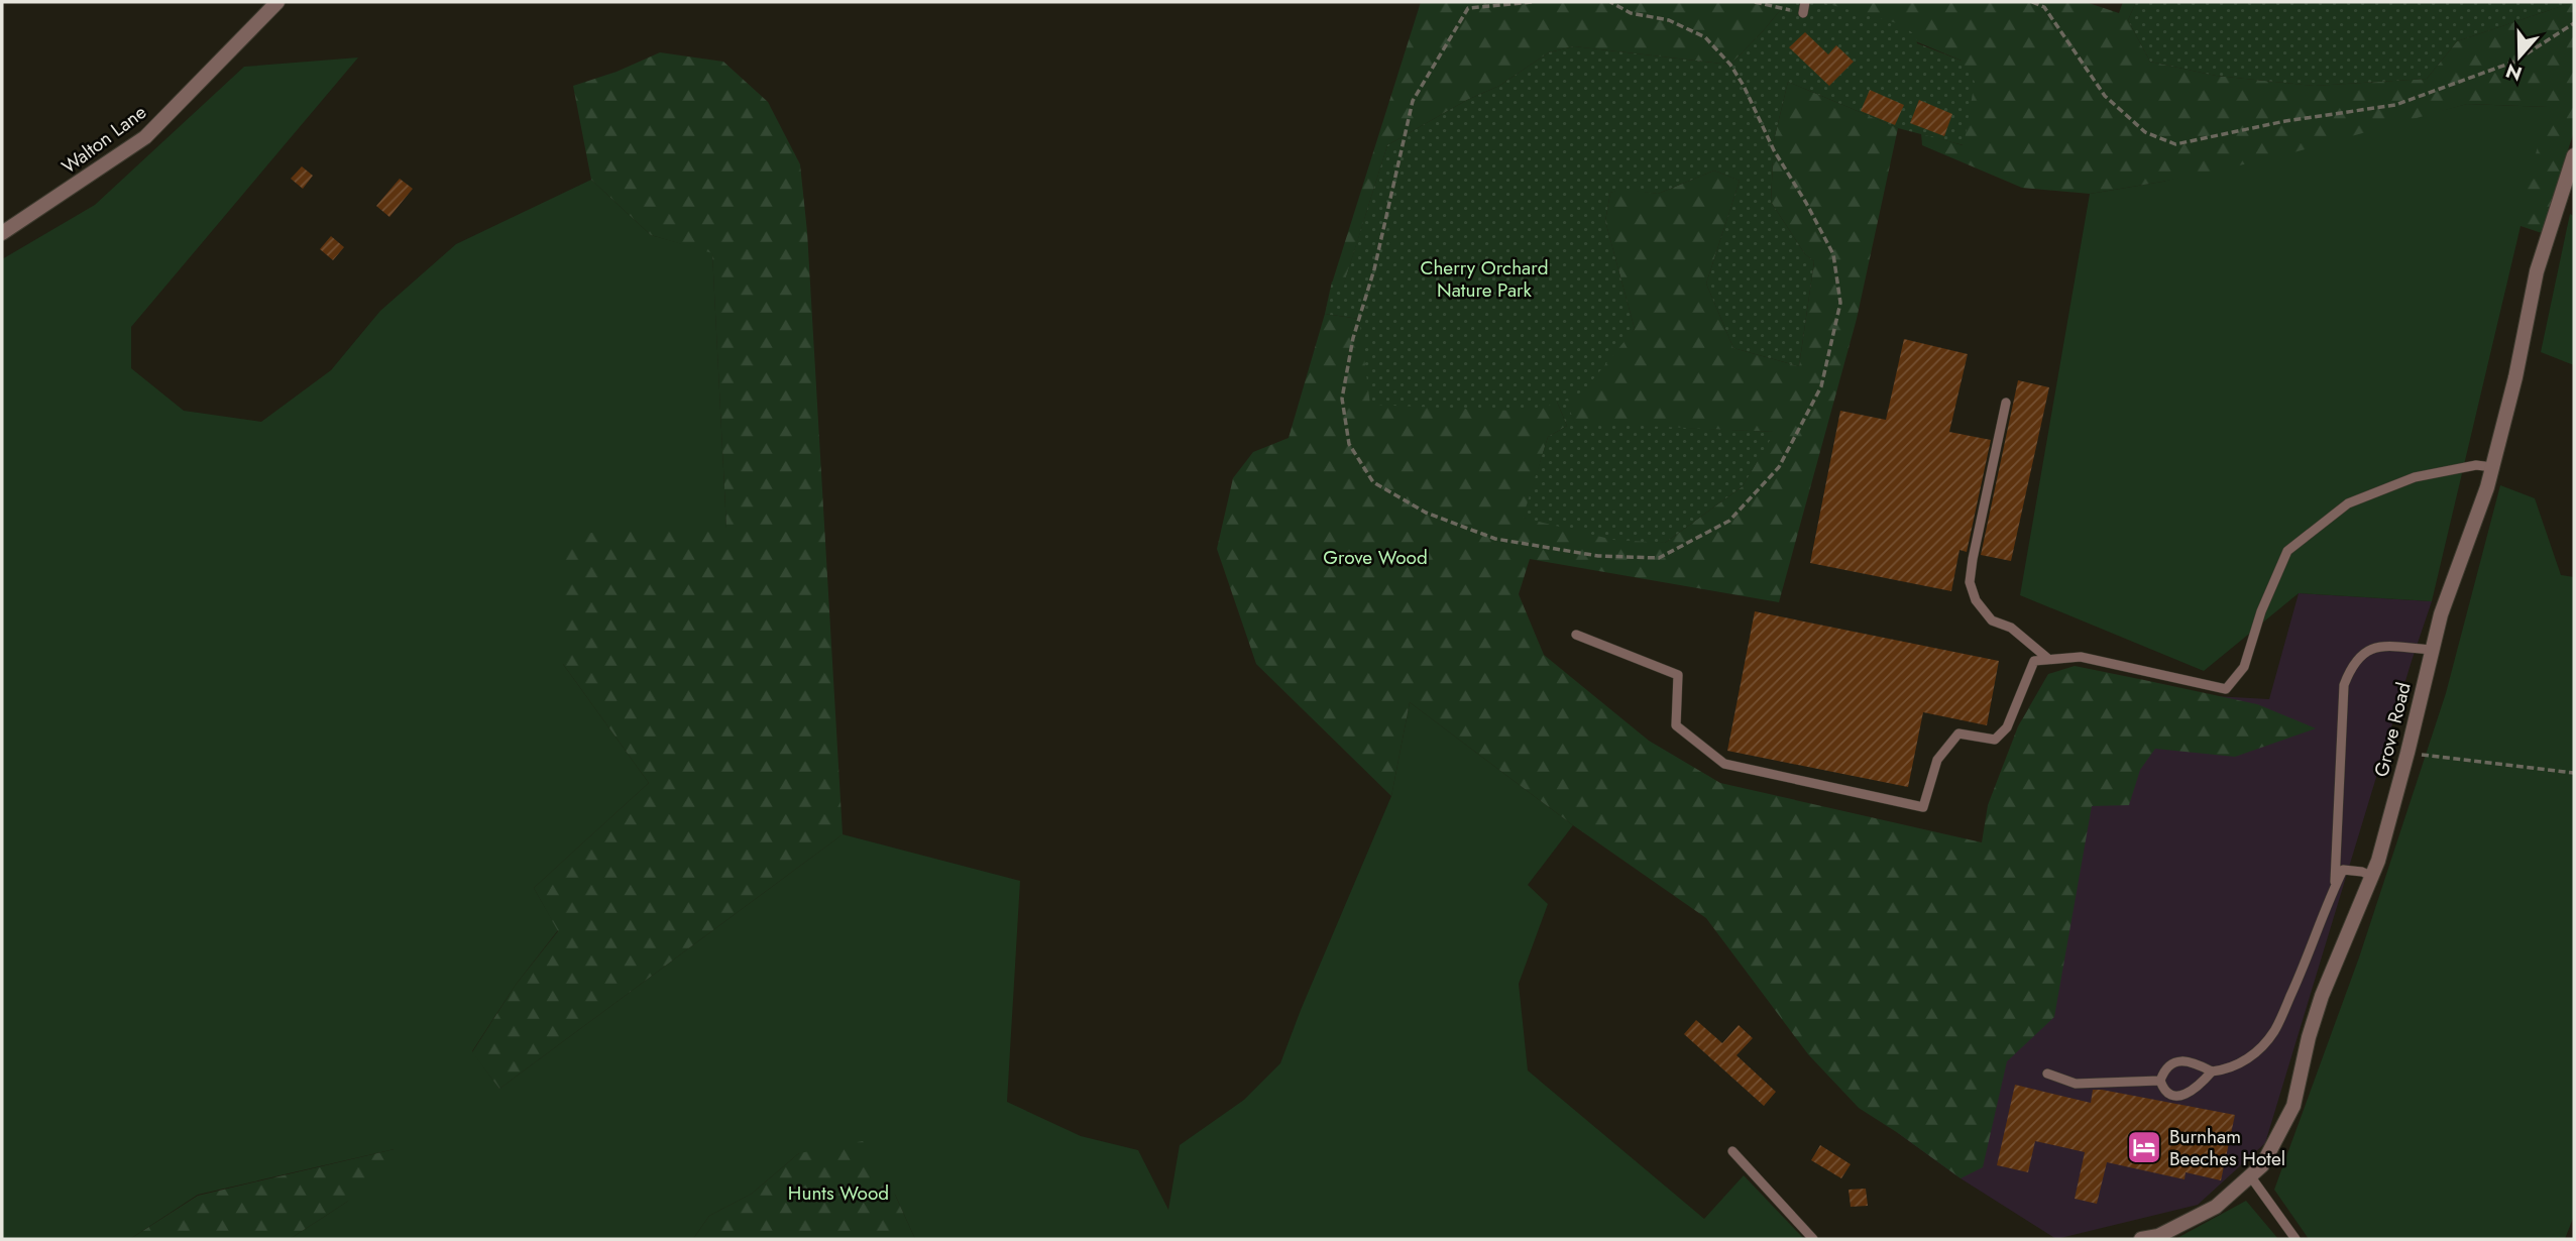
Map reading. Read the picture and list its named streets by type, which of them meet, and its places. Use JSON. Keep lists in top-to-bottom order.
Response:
{
  "streets": {
    "street": ["Walton Lane", "Grove Road"]
  },
  "parks": ["Cherry Orchard Nature Park", "Grove Wood", "Hunts Wood"],
  "places": {
    "hotel": ["Burnham Beeches Hotel"]
  },
  "north": "bottom"
}
